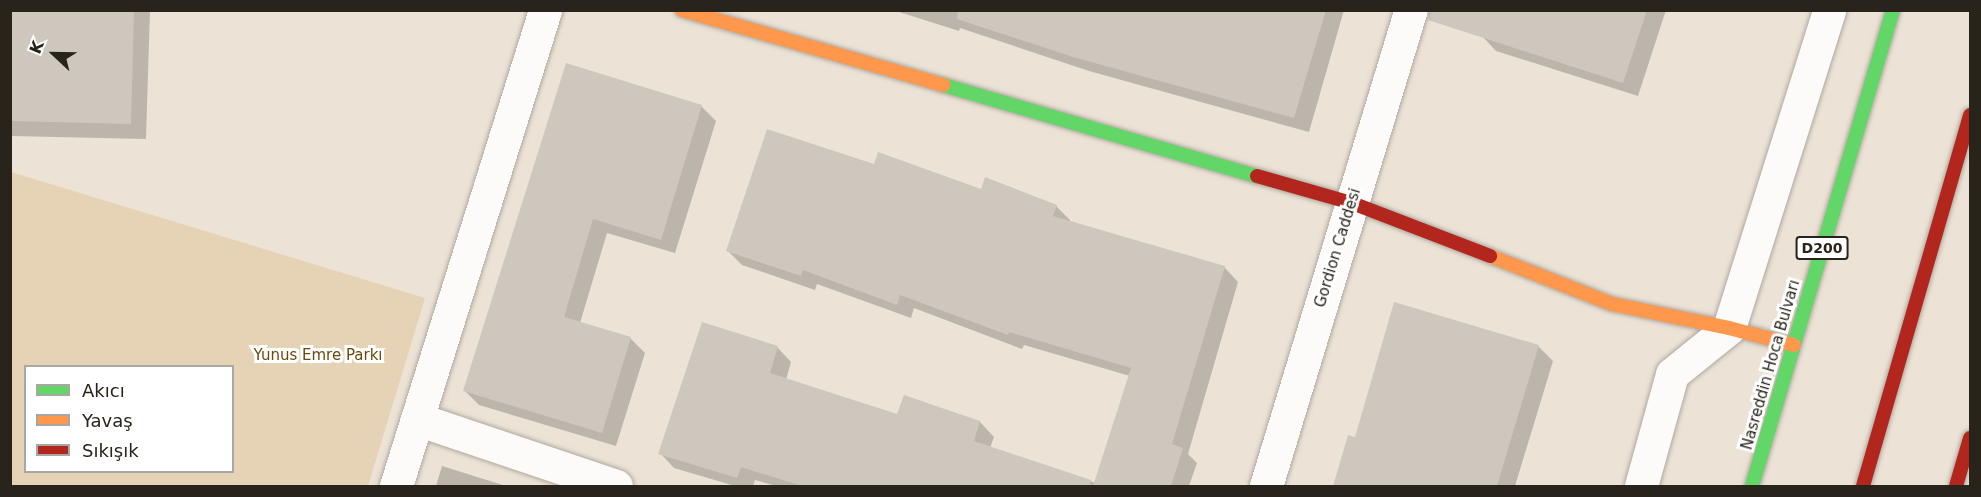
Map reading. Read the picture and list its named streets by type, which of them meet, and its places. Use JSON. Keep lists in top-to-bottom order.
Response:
{
  "streets": {
    "main road": ["D200", "Nasreddin Hoca Bulvarı"],
    "street": ["Gordion Caddesi"]
  },
  "parks": ["Yunus Emre Parkı"],
  "legend": ["Akıcı", "Yavaş", "Sıkışık"],
  "north": "left"
}
